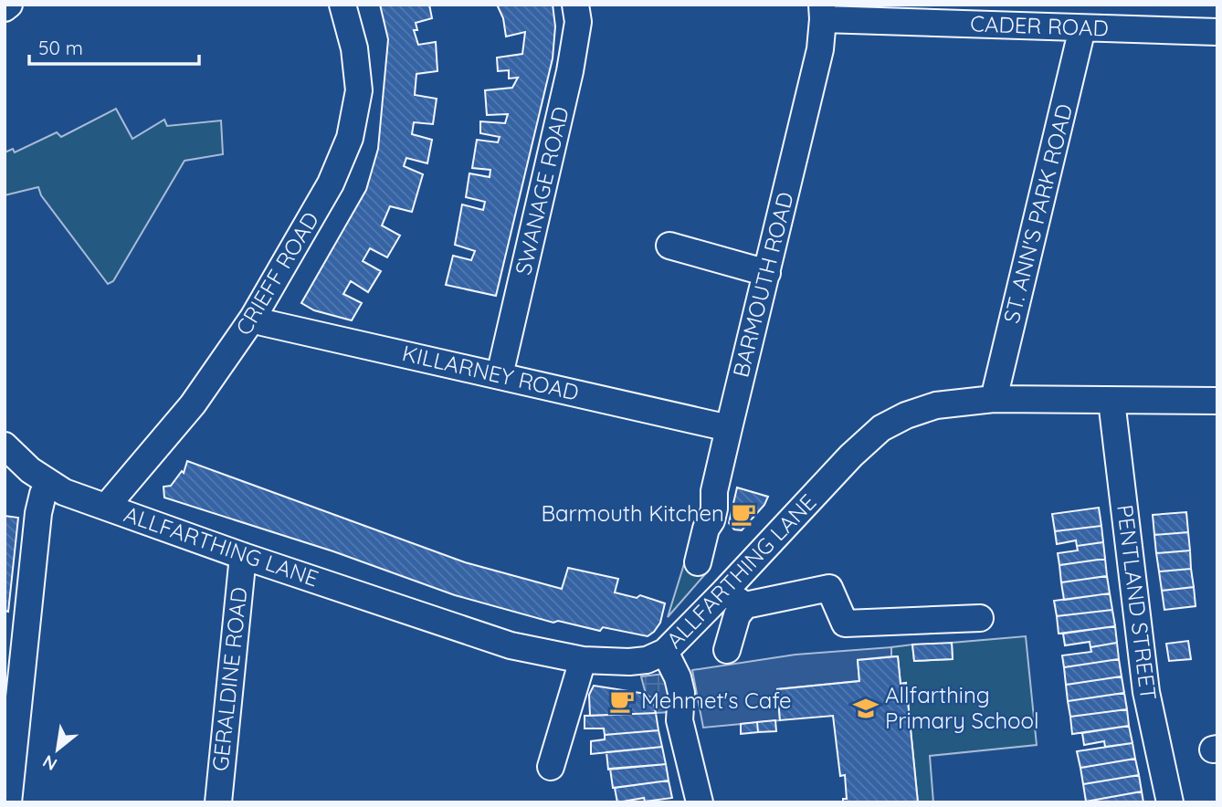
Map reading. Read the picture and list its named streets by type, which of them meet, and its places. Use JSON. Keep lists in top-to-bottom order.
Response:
{
  "streets": {
    "street": [
      "CADER ROAD",
      "SWANAGE ROAD",
      "ST. ANN'S PARK ROAD",
      "CRIEFF ROAD",
      "BARMOUTH ROAD",
      "KILLARNEY ROAD",
      "ALLFARTHING LANE",
      "PENTLAND STREET",
      "GERALDINE ROAD"
    ]
  },
  "crossings": [
    ["CADER ROAD", "ST. ANN'S PARK ROAD"],
    ["CADER ROAD", "BARMOUTH ROAD"],
    ["SWANAGE ROAD", "KILLARNEY ROAD"],
    ["ST. ANN'S PARK ROAD", "ALLFARTHING LANE"],
    ["CRIEFF ROAD", "KILLARNEY ROAD"],
    ["CRIEFF ROAD", "ALLFARTHING LANE"],
    ["BARMOUTH ROAD", "KILLARNEY ROAD"],
    ["ALLFARTHING LANE", "PENTLAND STREET"],
    ["ALLFARTHING LANE", "GERALDINE ROAD"]
  ],
  "places": {
    "cafe": ["Barmouth Kitchen", "Mehmet's Cafe"],
    "school or university": ["Allfarthing Primary School"]
  },
  "scale_bar": "50 m",
  "north": "bottom left"
}
